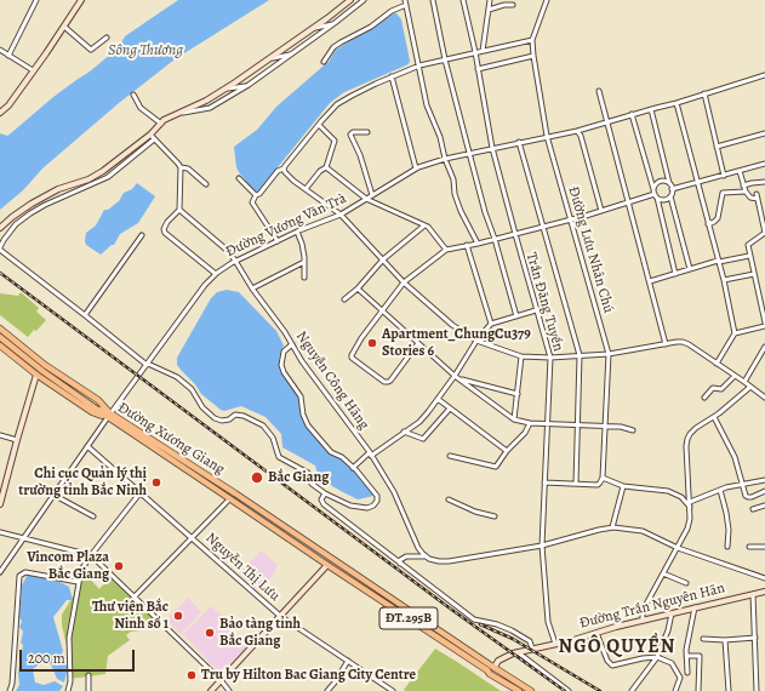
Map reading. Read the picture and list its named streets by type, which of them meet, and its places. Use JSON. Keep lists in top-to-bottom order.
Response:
{
  "streets": {
    "main road": ["Đường Xương Giang", "ĐT.295B"],
    "street": [
      "Đường Vương Văn Trà",
      "Đường Lưu Nhân Chú",
      "Trần Đăng Tuyển",
      "Nguyễn Công Hãng",
      "Nguyễn Thị Lưu",
      "Đường Trần Nguyên Hãn"
    ]
  },
  "crossings": [
    ["Đường Vương Văn Trà", "Đường Lưu Nhân Chú"],
    ["Đường Vương Văn Trà", "Trần Đăng Tuyển"],
    ["Đường Vương Văn Trà", "Nguyễn Công Hãng"],
    ["Đường Vương Văn Trà", "Đường Xương Giang"],
    ["Đường Vương Văn Trà", "Nguyễn Thị Lưu"],
    ["Trần Đăng Tuyển", "Đường Trần Nguyên Hãn"],
    ["Đường Xương Giang", "Đường Trần Nguyên Hãn"]
  ],
  "districts": ["NGÔ QUYỀN"],
  "water": ["Sông Thương"],
  "places": [
    "Apartment_ChungCu379 Stories 6",
    "Bắc Giang",
    "Chi cục Quản lý thị trường tỉnh Bắc Ninh",
    "Vincom Plaza Bắc Giang",
    "Thư viện Bắc Ninh số 1",
    "Bảo tàng tỉnh Bắc Giang",
    "Tru by Hilton Bac Giang City Centre"
  ],
  "scale_bar": "200 m"
}
